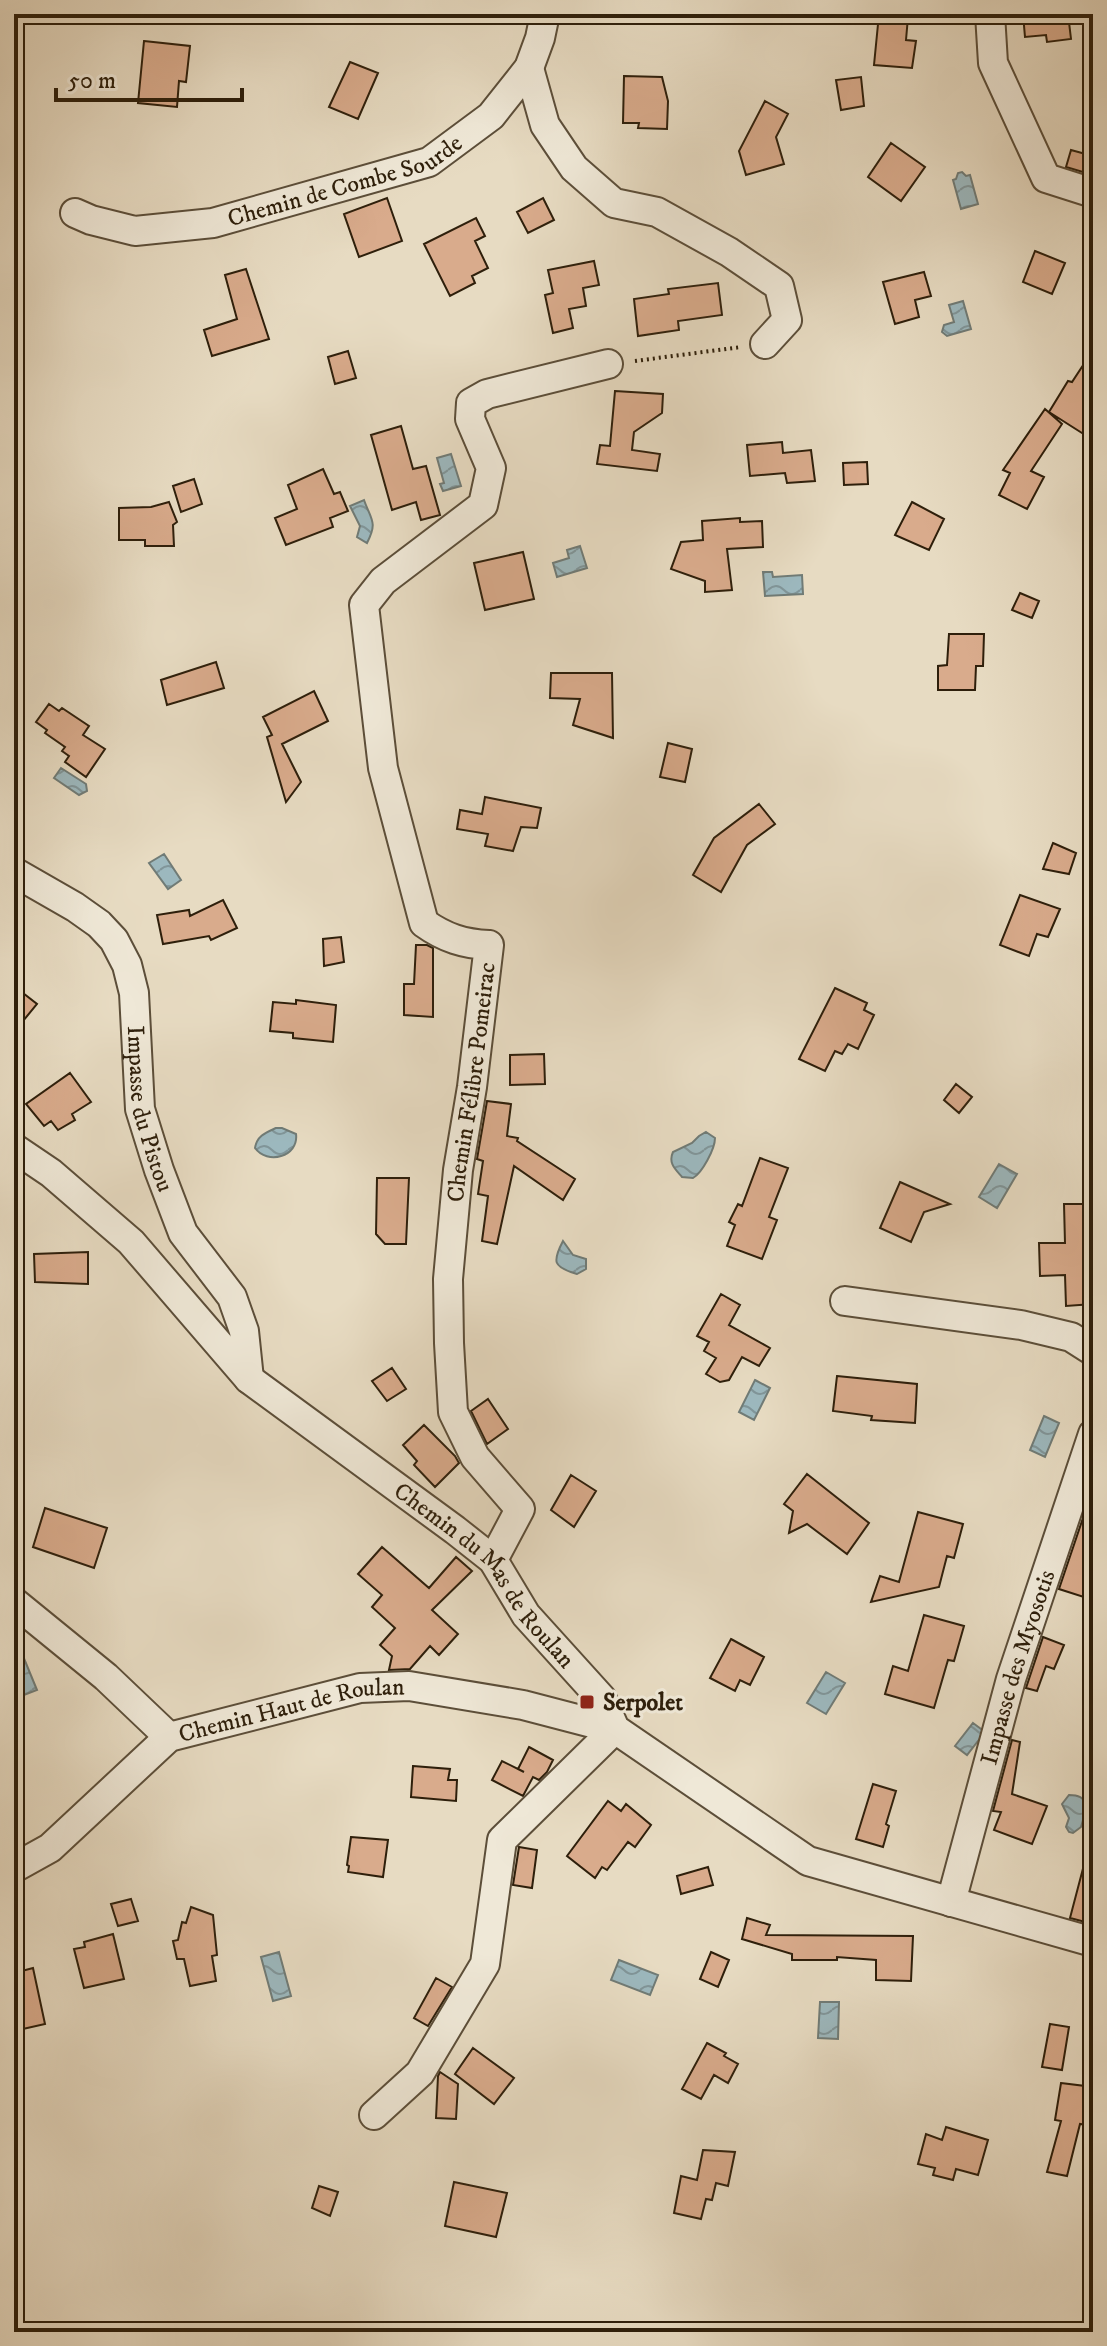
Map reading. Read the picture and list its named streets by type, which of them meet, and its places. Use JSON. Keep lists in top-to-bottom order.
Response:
{
  "streets": {
    "street": [
      "Chemin de Combe Sourde",
      "Chemin Félibre Pomeirac",
      "Impasse du Pistou",
      "Chemin du Mas de Roulan",
      "Impasse des Myosotis",
      "Chemin Haut de Roulan"
    ]
  },
  "crossings": [
    ["Chemin Félibre Pomeirac", "Chemin du Mas de Roulan"],
    ["Impasse du Pistou", "Chemin du Mas de Roulan"],
    ["Chemin du Mas de Roulan", "Impasse des Myosotis"],
    ["Chemin du Mas de Roulan", "Chemin Haut de Roulan"]
  ],
  "places": {
    "transit": ["Serpolet"]
  },
  "scale_bar": "50 m"
}
